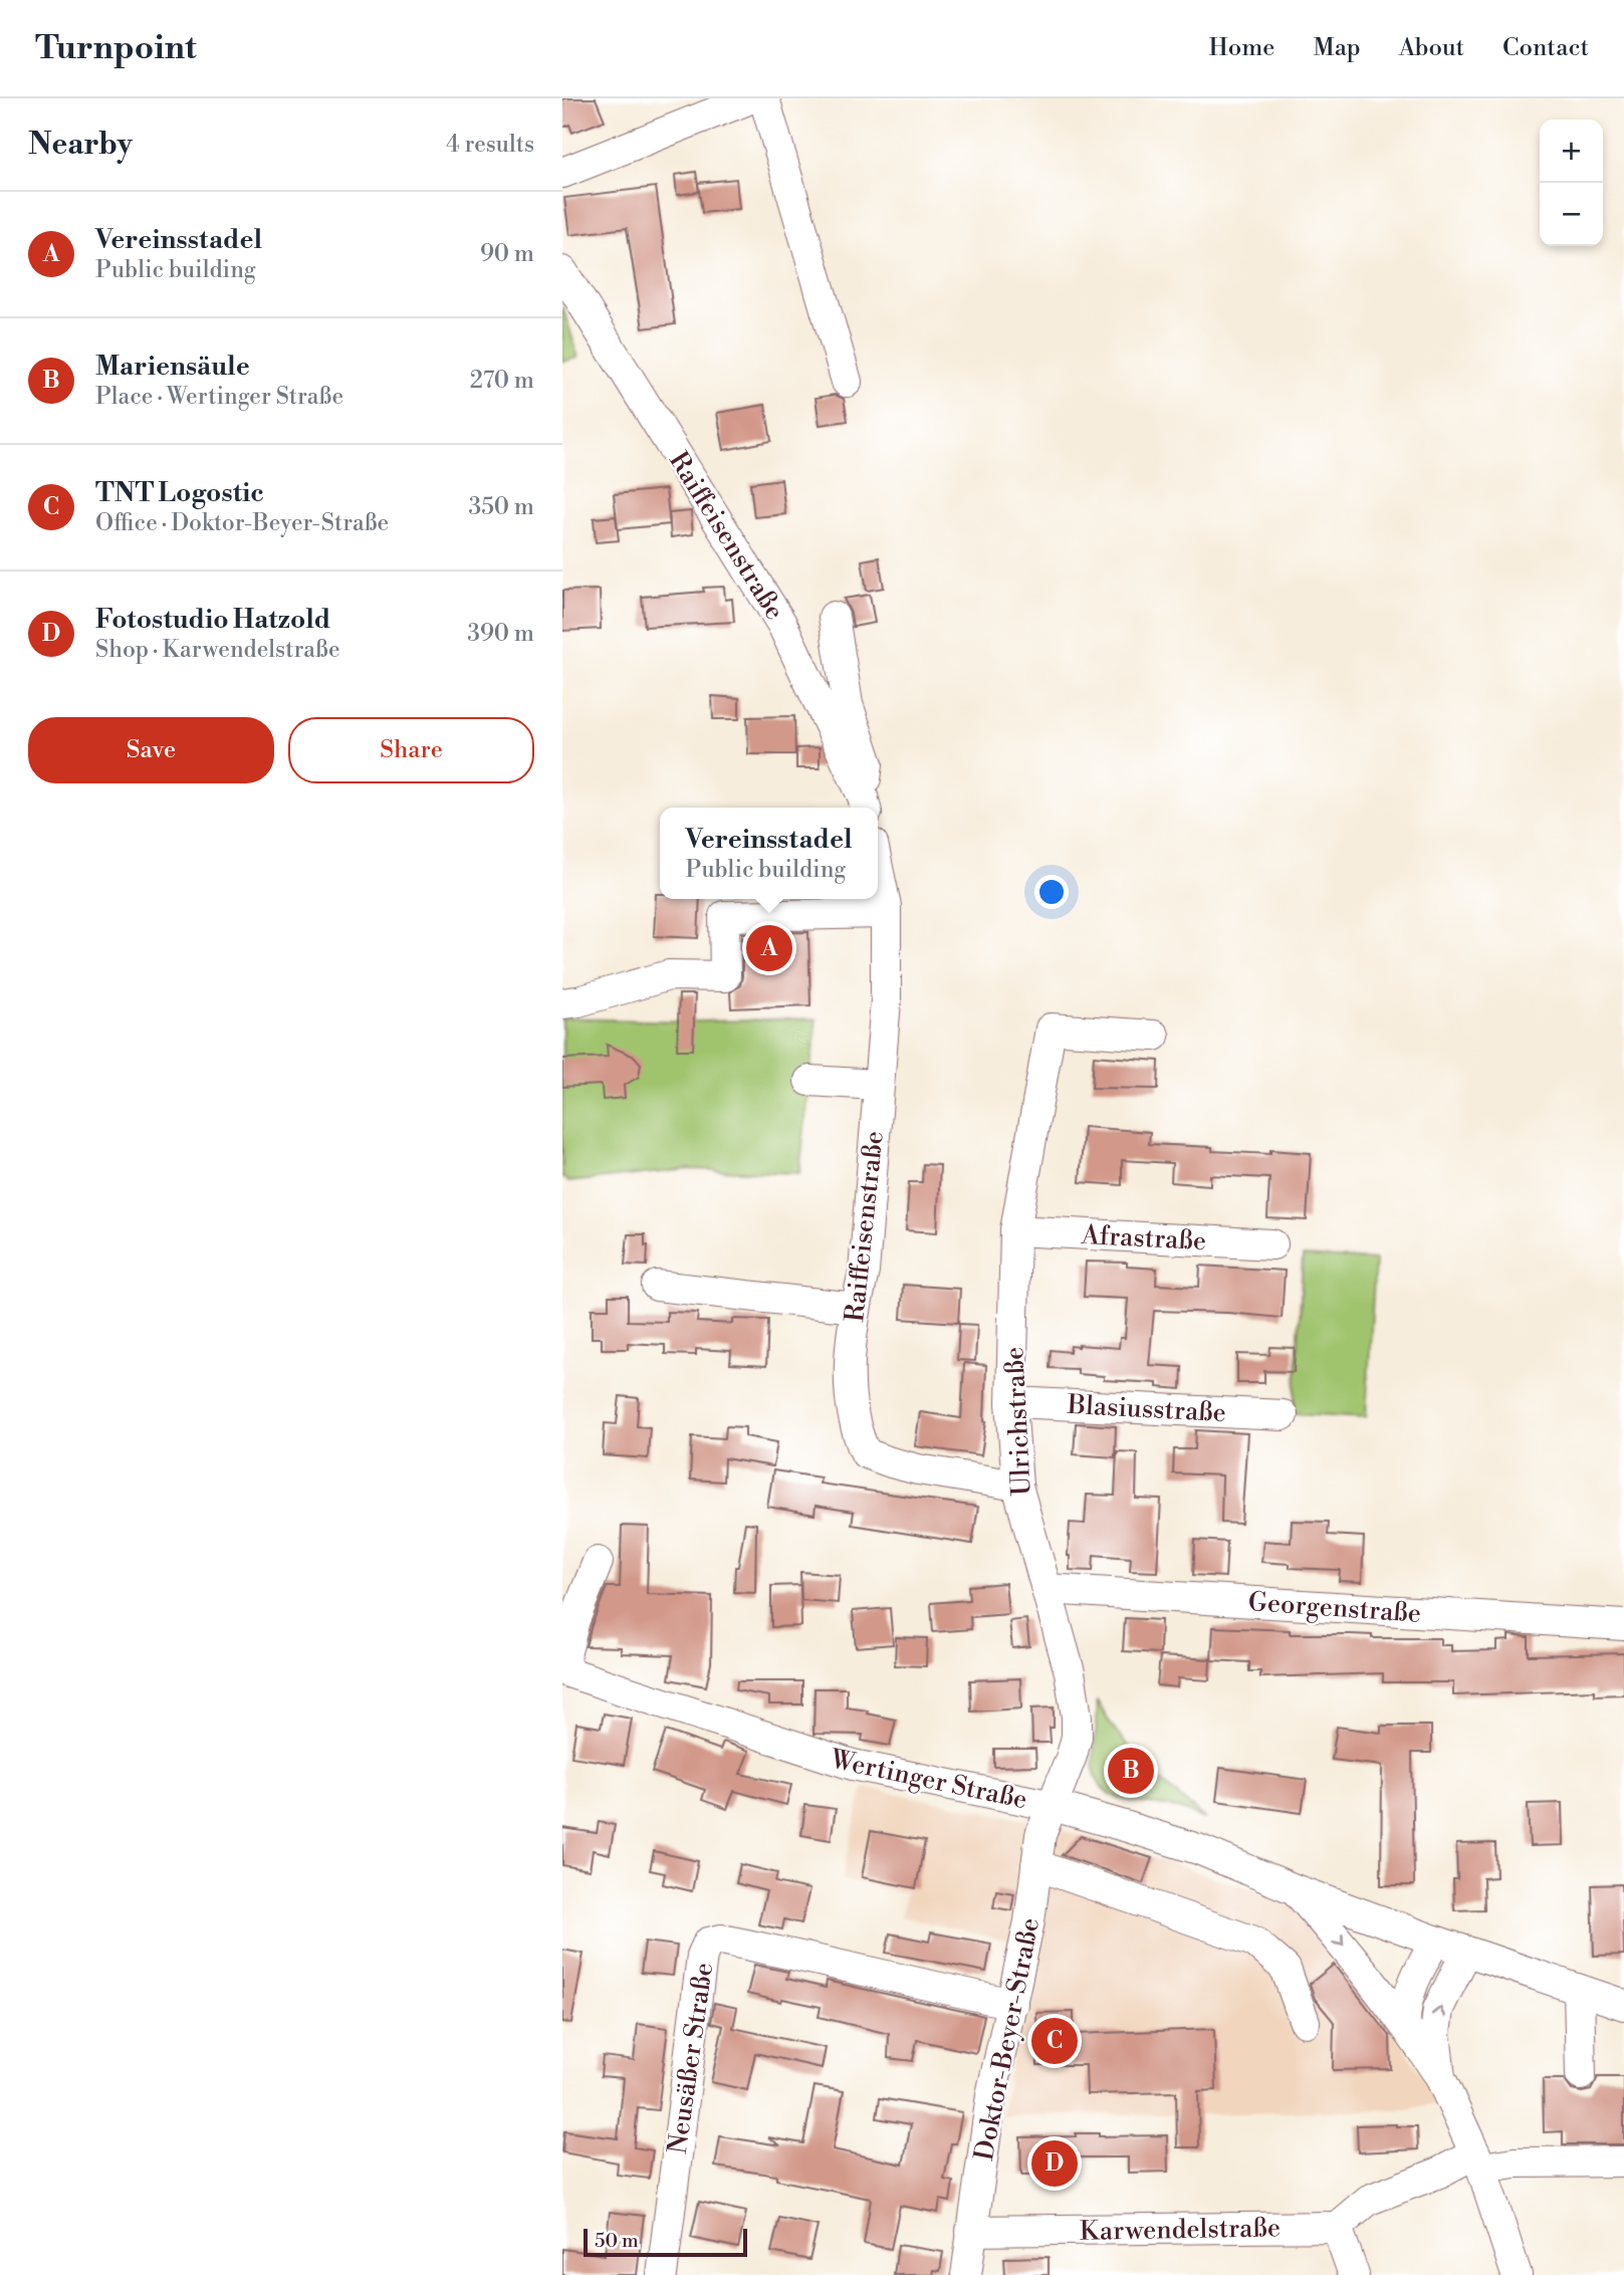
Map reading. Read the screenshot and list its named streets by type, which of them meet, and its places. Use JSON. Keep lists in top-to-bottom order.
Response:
{
  "streets": {
    "street": [
      "Raiffeisenstraße",
      "Afrastraße",
      "Blasiusstraße",
      "Ulrichstraße",
      "Georgenstraße",
      "Wertinger Straße",
      "Doktor-Beyer-Straße",
      "Neusäßer Straße",
      "Karwendelstraße"
    ]
  },
  "crossings": [
    ["Raiffeisenstraße", "Ulrichstraße"],
    ["Afrastraße", "Ulrichstraße"],
    ["Blasiusstraße", "Ulrichstraße"],
    ["Ulrichstraße", "Georgenstraße"],
    ["Ulrichstraße", "Wertinger Straße"],
    ["Ulrichstraße", "Doktor-Beyer-Straße"],
    ["Wertinger Straße", "Doktor-Beyer-Straße"],
    ["Doktor-Beyer-Straße", "Neusäßer Straße"],
    ["Doktor-Beyer-Straße", "Karwendelstraße"]
  ],
  "scale_bar": "50 m",
  "page": {
    "header": "Turnpoint",
    "nav": [
      "Home",
      "Map",
      "About",
      "Contact"
    ],
    "heading": ["Nearby", "4 results"],
    "map_buttons": ["+", "−"],
    "list": [
      {
        "mark": "A",
        "name": "Vereinsstadel",
        "note": "Public building",
        "value": "90 m"
      },
      {
        "mark": "B",
        "name": "Mariensäule",
        "note": "Place · Wertinger Straße",
        "value": "270 m"
      },
      {
        "mark": "C",
        "name": "TNT Logostic",
        "note": "Office · Doktor-Beyer-Straße",
        "value": "350 m"
      },
      {
        "mark": "D",
        "name": "Fotostudio Hatzold",
        "note": "Shop · Karwendelstraße",
        "value": "390 m"
      }
    ],
    "buttons": ["Save", "Share"],
    "popup": ["Vereinsstadel", "Public building"],
    "pins": [
      "A",
      "B",
      "C",
      "D"
    ],
    "scale": "50 m"
  }
}
